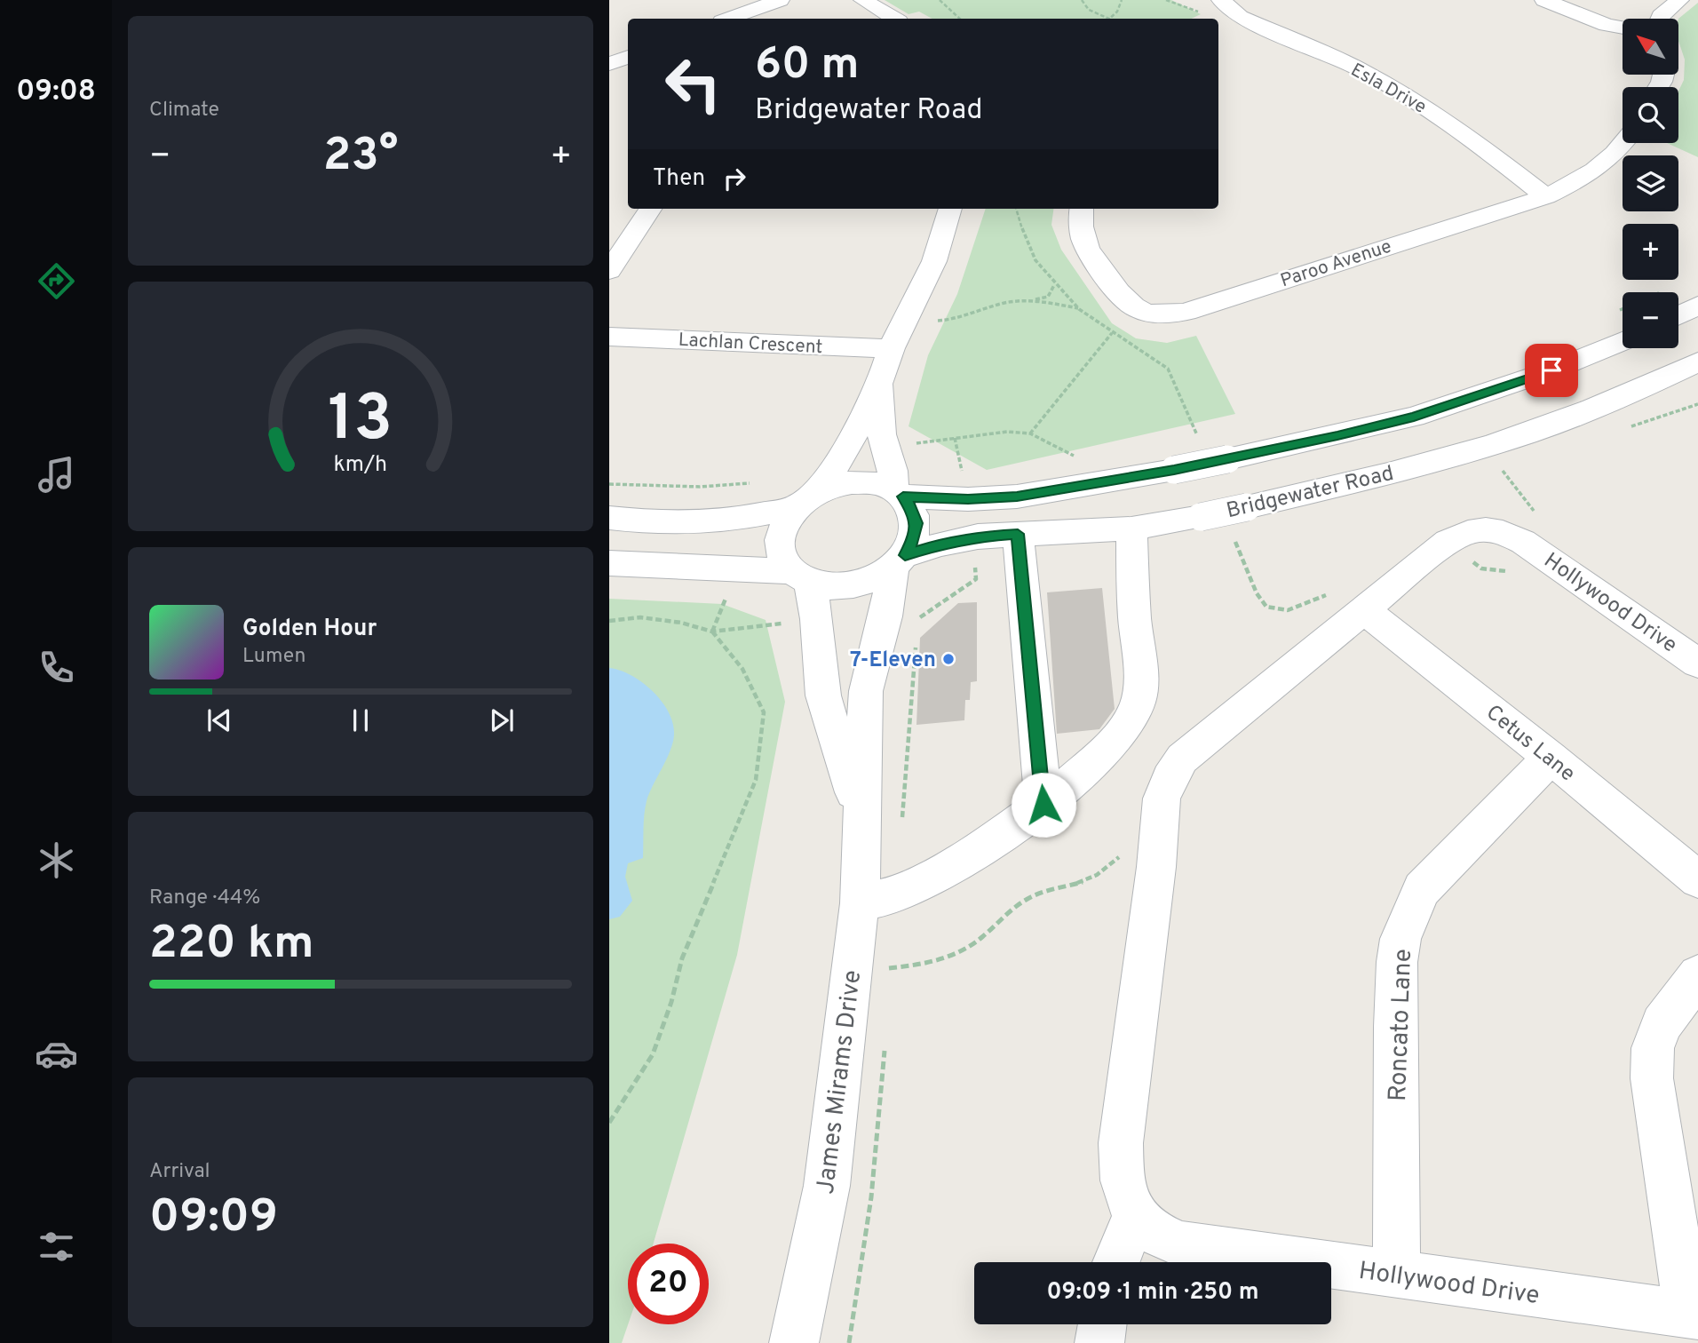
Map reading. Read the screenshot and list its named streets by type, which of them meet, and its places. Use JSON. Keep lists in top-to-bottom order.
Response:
{
  "streets": {
    "street": [
      "Esla Drive",
      "Paroo Avenue",
      "Lachlan Crescent",
      "Bridgewater Road",
      "Hollywood Drive",
      "Cetus Lane",
      "Roncato Lane",
      "James Mirams Drive"
    ]
  },
  "crossings": [
    ["Esla Drive", "Paroo Avenue"],
    ["Bridgewater Road", "James Mirams Drive"],
    ["Hollywood Drive", "Cetus Lane"],
    ["Hollywood Drive", "Roncato Lane"],
    ["Cetus Lane", "Roncato Lane"]
  ],
  "places": ["7-Eleven"],
  "north": "top left",
  "page": {
    "tabs": "09:08",
    "tile": [
      "Climate",
      ["Range · 44%", "220 km"],
      ["Arrival", "09:09"]
    ],
    "map_buttons": ["+", "−"],
    "turn": ["60 m", "Bridgewater Road"],
    "heat": ["−", "23°", "+"],
    "then": "Then",
    "song": ["Golden Hour", "Lumen"],
    "limit": "20",
    "trip": "09:09 · 1 min · 250 m",
    "gauge": ["13", "km/h"]
  }
}
